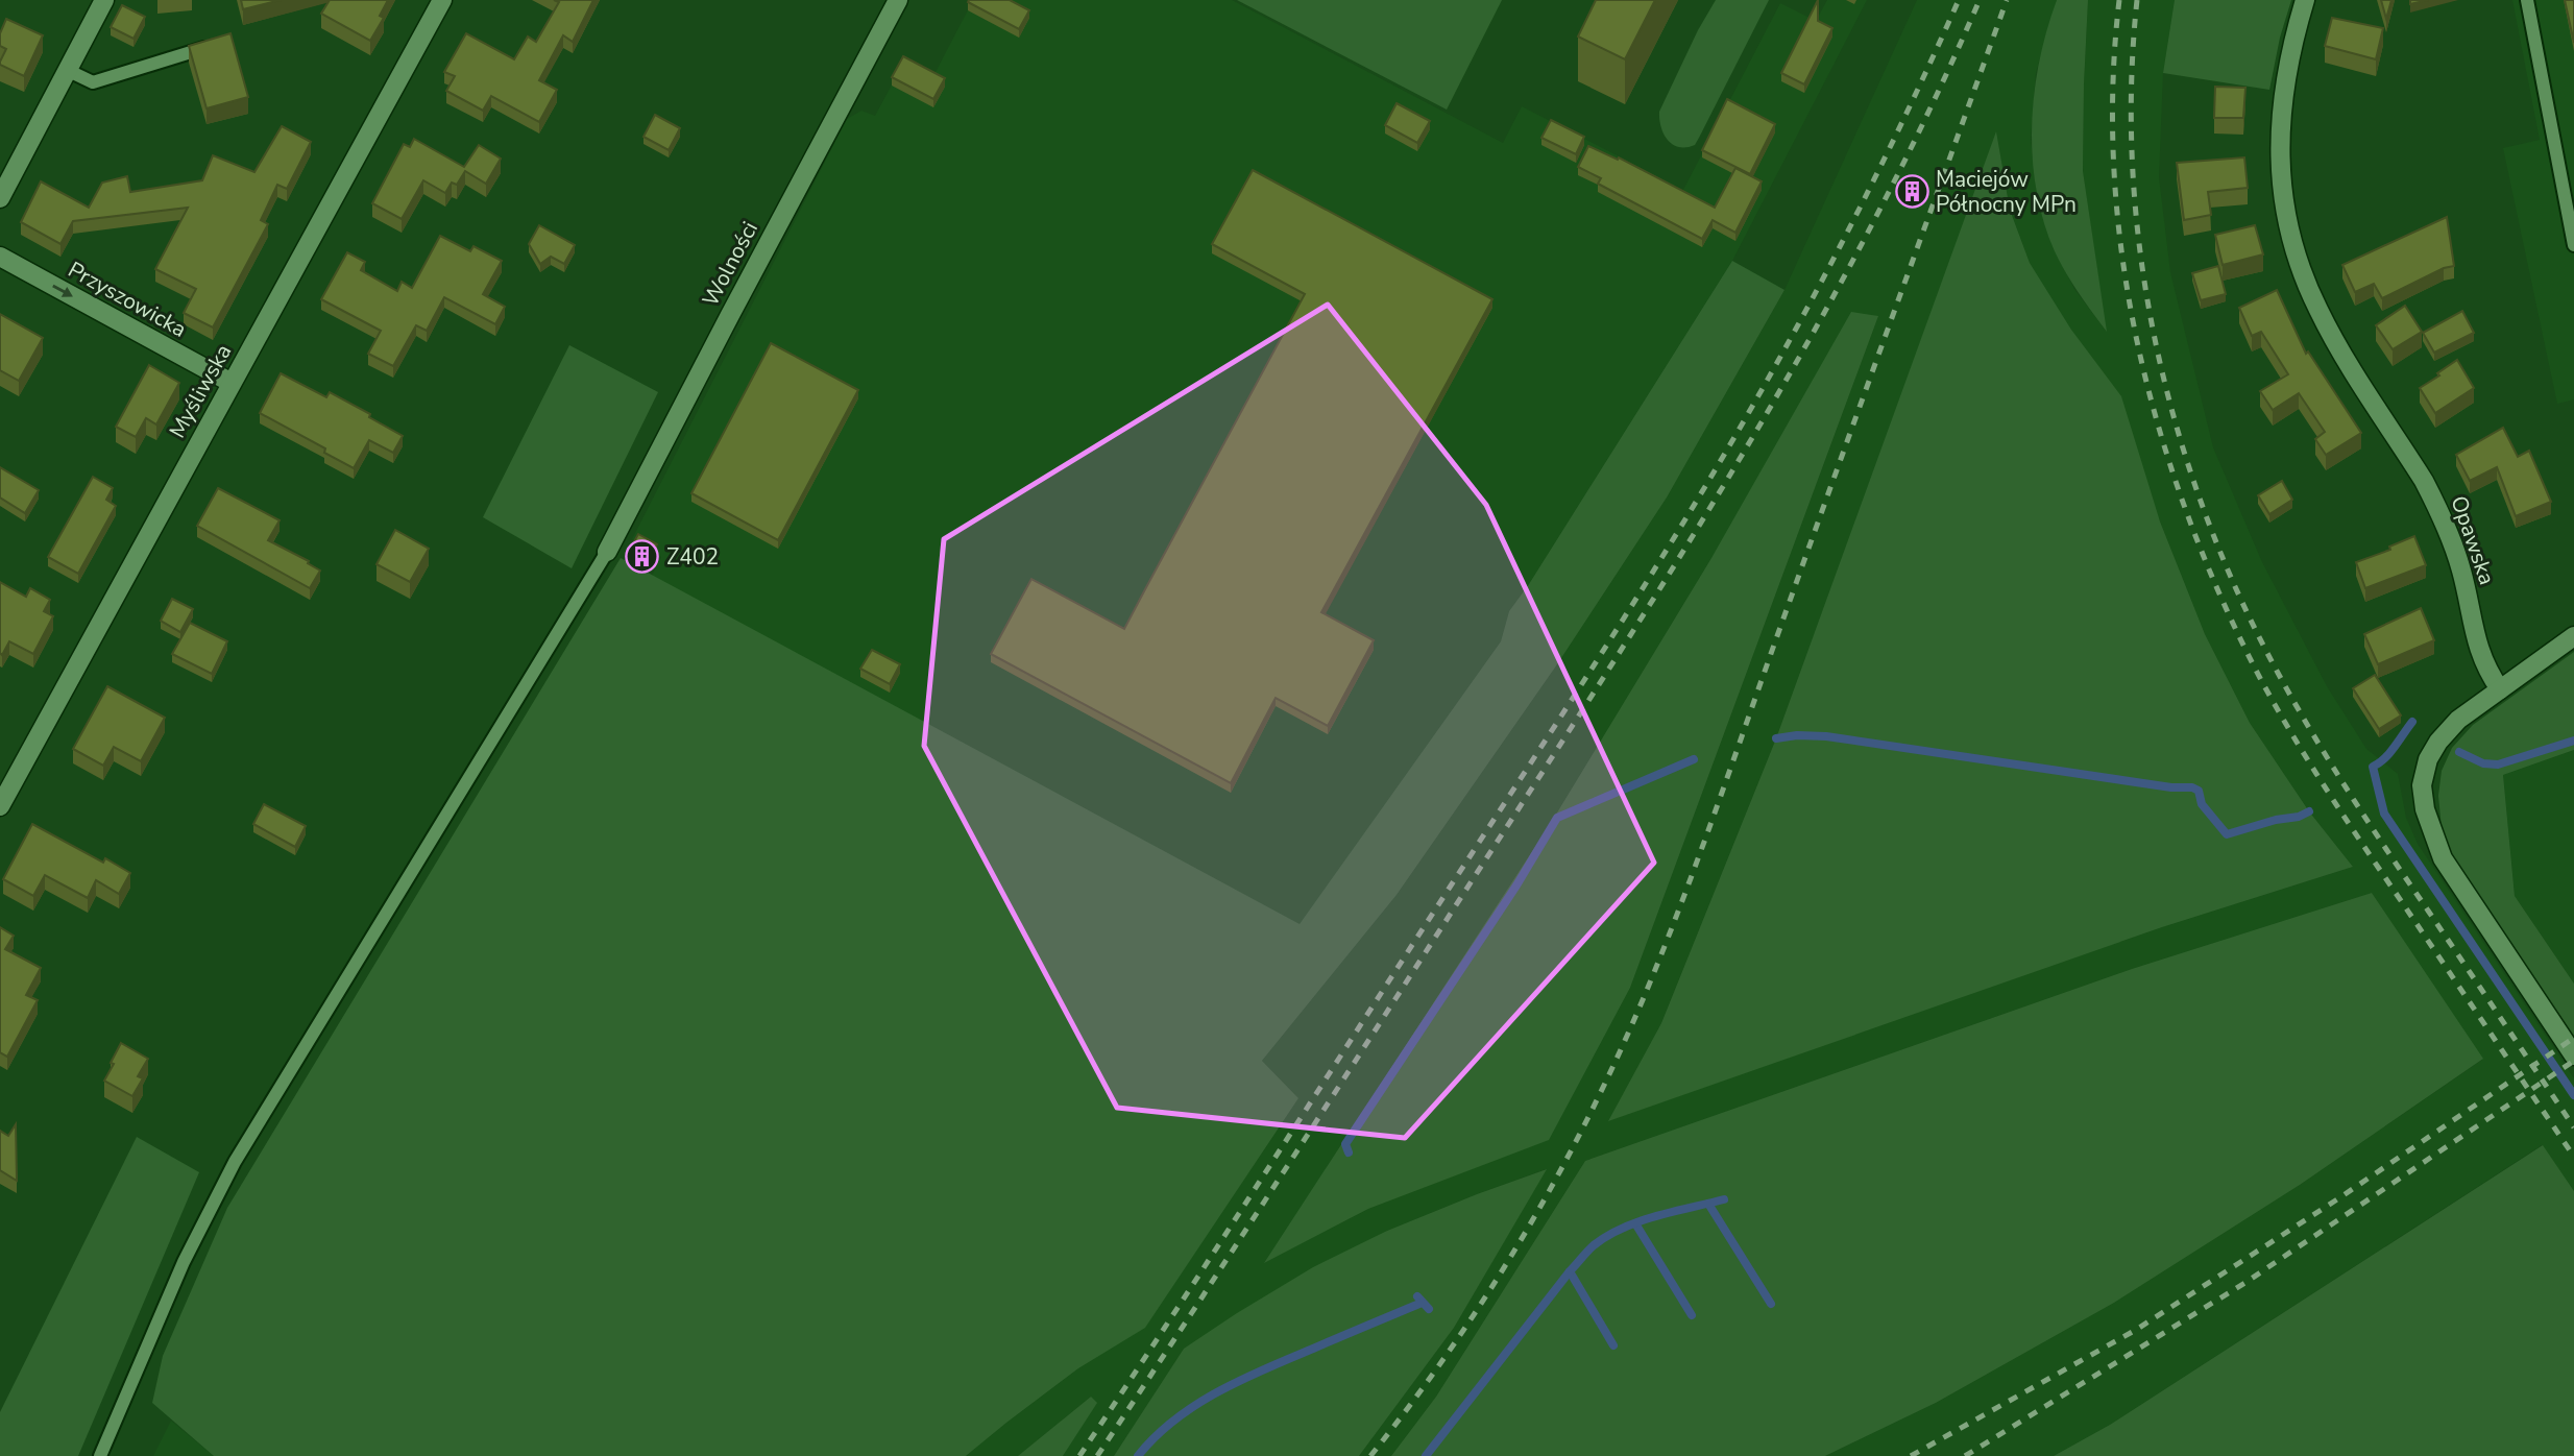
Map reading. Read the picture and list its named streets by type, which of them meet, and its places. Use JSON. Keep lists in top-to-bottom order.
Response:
{
  "streets": {
    "street": [
      "Wolności",
      "Przyszowicka",
      "Myśliwska",
      "Opawska"
    ]
  },
  "crossings": [
    ["Przyszowicka", "Myśliwska"]
  ],
  "one_way": ["Przyszowicka"],
  "places": {
    "building": ["Maciejów Północny MPn", "Z402"]
  }
}
